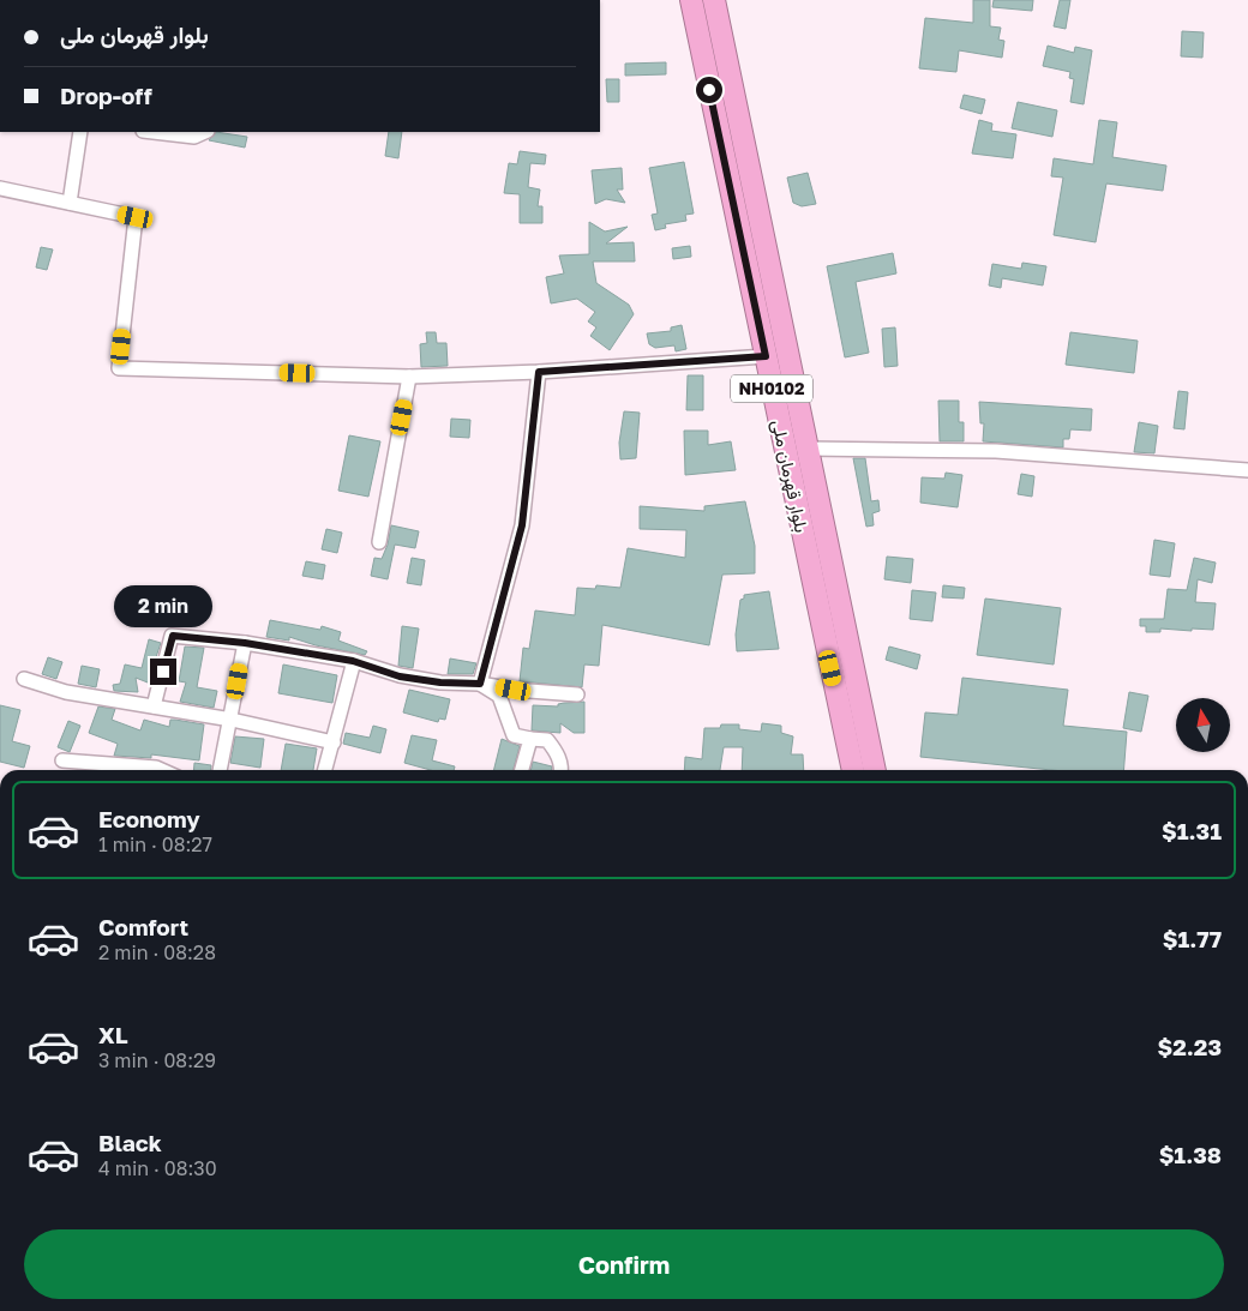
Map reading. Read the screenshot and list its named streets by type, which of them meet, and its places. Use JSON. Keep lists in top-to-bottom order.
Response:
{
  "streets": {
    "highway": ["NH0102", "بلوار قهرمان ملی"]
  },
  "north": "top",
  "page": {
    "banner": ["بلوار قهرمان ملی", "Drop-off"],
    "bubble": "2 min",
    "list": [
      {
        "name": "Economy",
        "note": "1 min · 08:27",
        "value": "$1.31"
      },
      {
        "name": "Comfort",
        "note": "2 min · 08:28",
        "value": "$1.77"
      },
      {
        "name": "XL",
        "note": "3 min · 08:29",
        "value": "$2.23"
      },
      {
        "name": "Black",
        "note": "4 min · 08:30",
        "value": "$1.38"
      }
    ],
    "buttons": "Confirm"
  }
}
